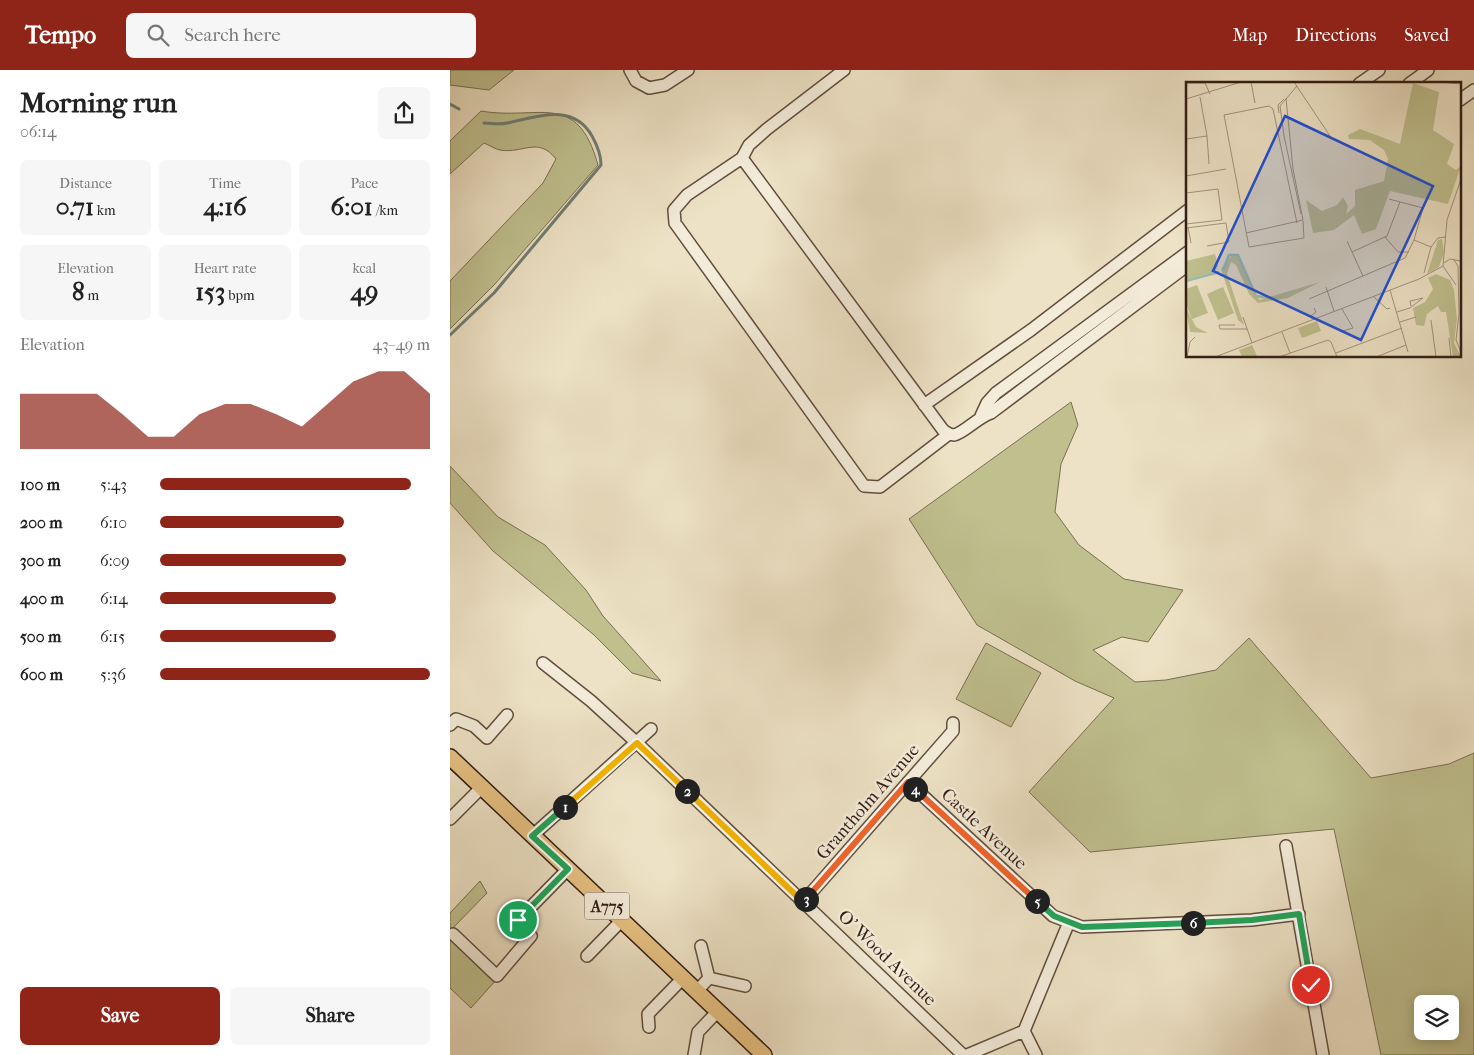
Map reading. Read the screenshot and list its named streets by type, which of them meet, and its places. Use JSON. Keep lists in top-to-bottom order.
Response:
{
  "streets": {
    "main road": ["A775"],
    "street": ["Grantholm Avenue", "Castle Avenue", "O' Wood Avenue"]
  },
  "crossings": [
    ["Grantholm Avenue", "Castle Avenue"],
    ["Grantholm Avenue", "O' Wood Avenue"]
  ],
  "page": {
    "header": "Tempo",
    "search": "Search here",
    "nav": ["Map", "Directions", "Saved"],
    "heading": ["Morning run", "06:14"],
    "stats": [
      ["Distance", "0.71 km"],
      ["Time", "4:16"],
      ["Pace", "6:01 /km"],
      ["Elevation", "8 m"],
      ["Heart rate", "153 bpm"],
      ["kcal", "49"]
    ],
    "chart": ["Elevation", "43–49 m"],
    "list": [
      {
        "name": "100 m",
        "note": "5:43"
      },
      {
        "name": "200 m",
        "note": "6:10"
      },
      {
        "name": "300 m",
        "note": "6:09"
      },
      {
        "name": "400 m",
        "note": "6:14"
      },
      {
        "name": "500 m",
        "note": "6:15"
      },
      {
        "name": "600 m",
        "note": "5:36"
      }
    ],
    "pins": [
      "4",
      "2",
      "1",
      "3",
      "5",
      "6"
    ],
    "buttons": ["Save", "Share"]
  }
}
